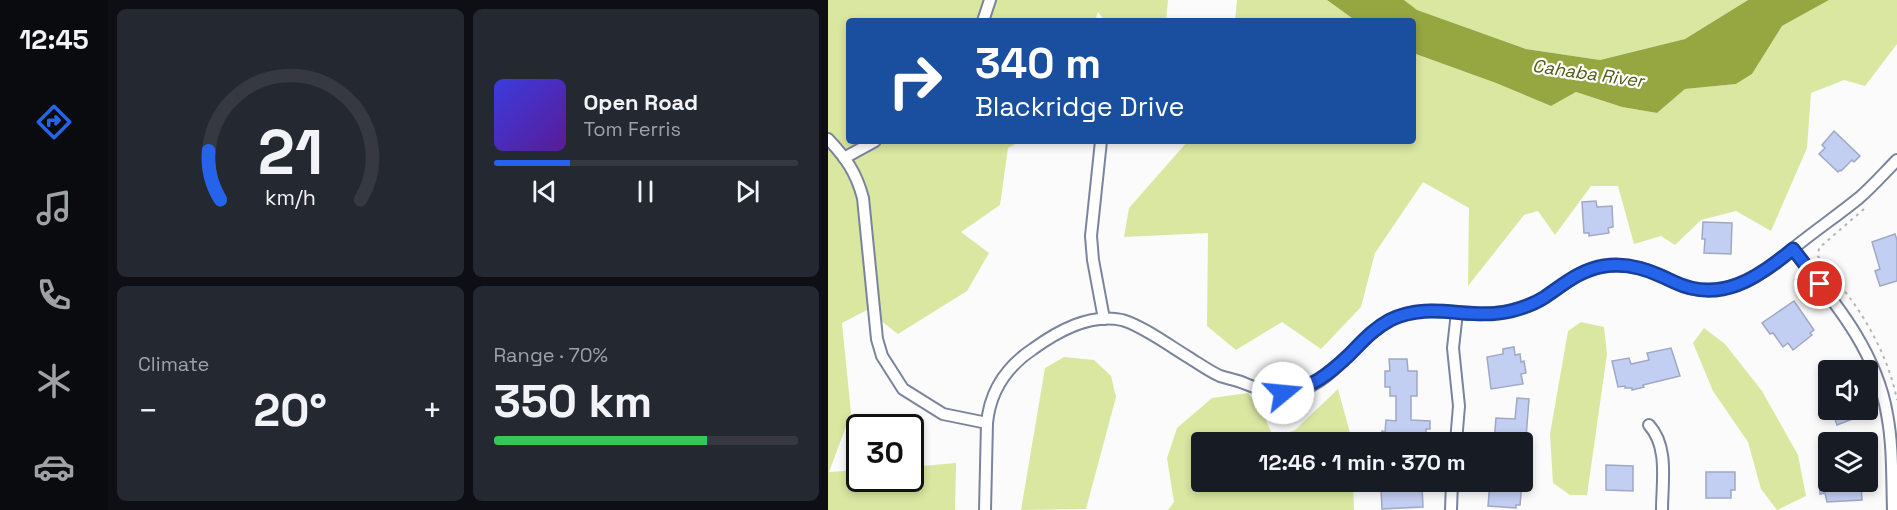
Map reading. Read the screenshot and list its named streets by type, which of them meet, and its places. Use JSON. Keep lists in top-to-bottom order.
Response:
{
  "water": ["Cahaba River"],
  "page": {
    "tabs": "12:45",
    "turn": ["340 m", "Blackridge Drive"],
    "song": ["Open Road", "Tom Ferris"],
    "tile": [
      "Climate",
      ["Range · 70%", "350 km"]
    ],
    "heat": ["−", "20°", "+"],
    "limit": "30",
    "trip": "12:46 · 1 min · 370 m",
    "gauge": ["21", "km/h"]
  }
}
